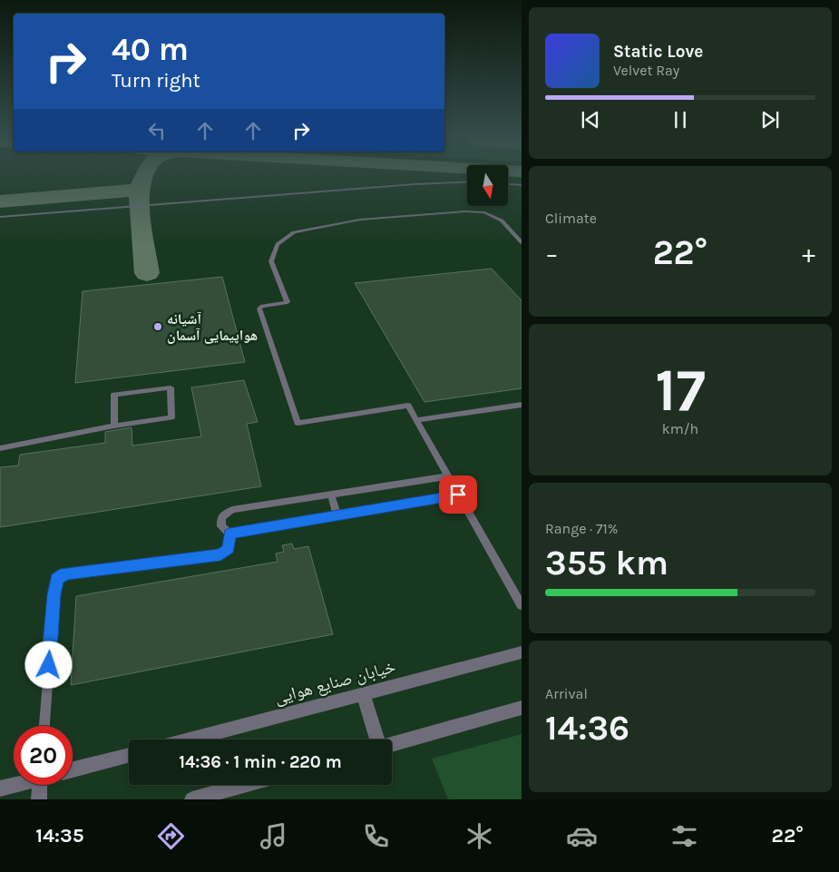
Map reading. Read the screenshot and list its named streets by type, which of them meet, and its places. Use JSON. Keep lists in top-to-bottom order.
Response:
{
  "streets": {
    "street": ["خیابان صنایع هوایی"]
  },
  "places": ["آشیانه هواپیمایی آسمان"],
  "north": "bottom",
  "page": {
    "turn": ["40 m", "Turn right"],
    "song": ["Static Love", "Velvet Ray"],
    "tile": [
      "Climate",
      ["17", "km/h"],
      ["Range · 71%", "355 km"],
      ["Arrival", "14:36"]
    ],
    "heat": ["−", "22°", "+"],
    "limit": "20",
    "trip": "14:36 · 1 min · 220 m",
    "tabs": ["14:35", "22°"]
  }
}
